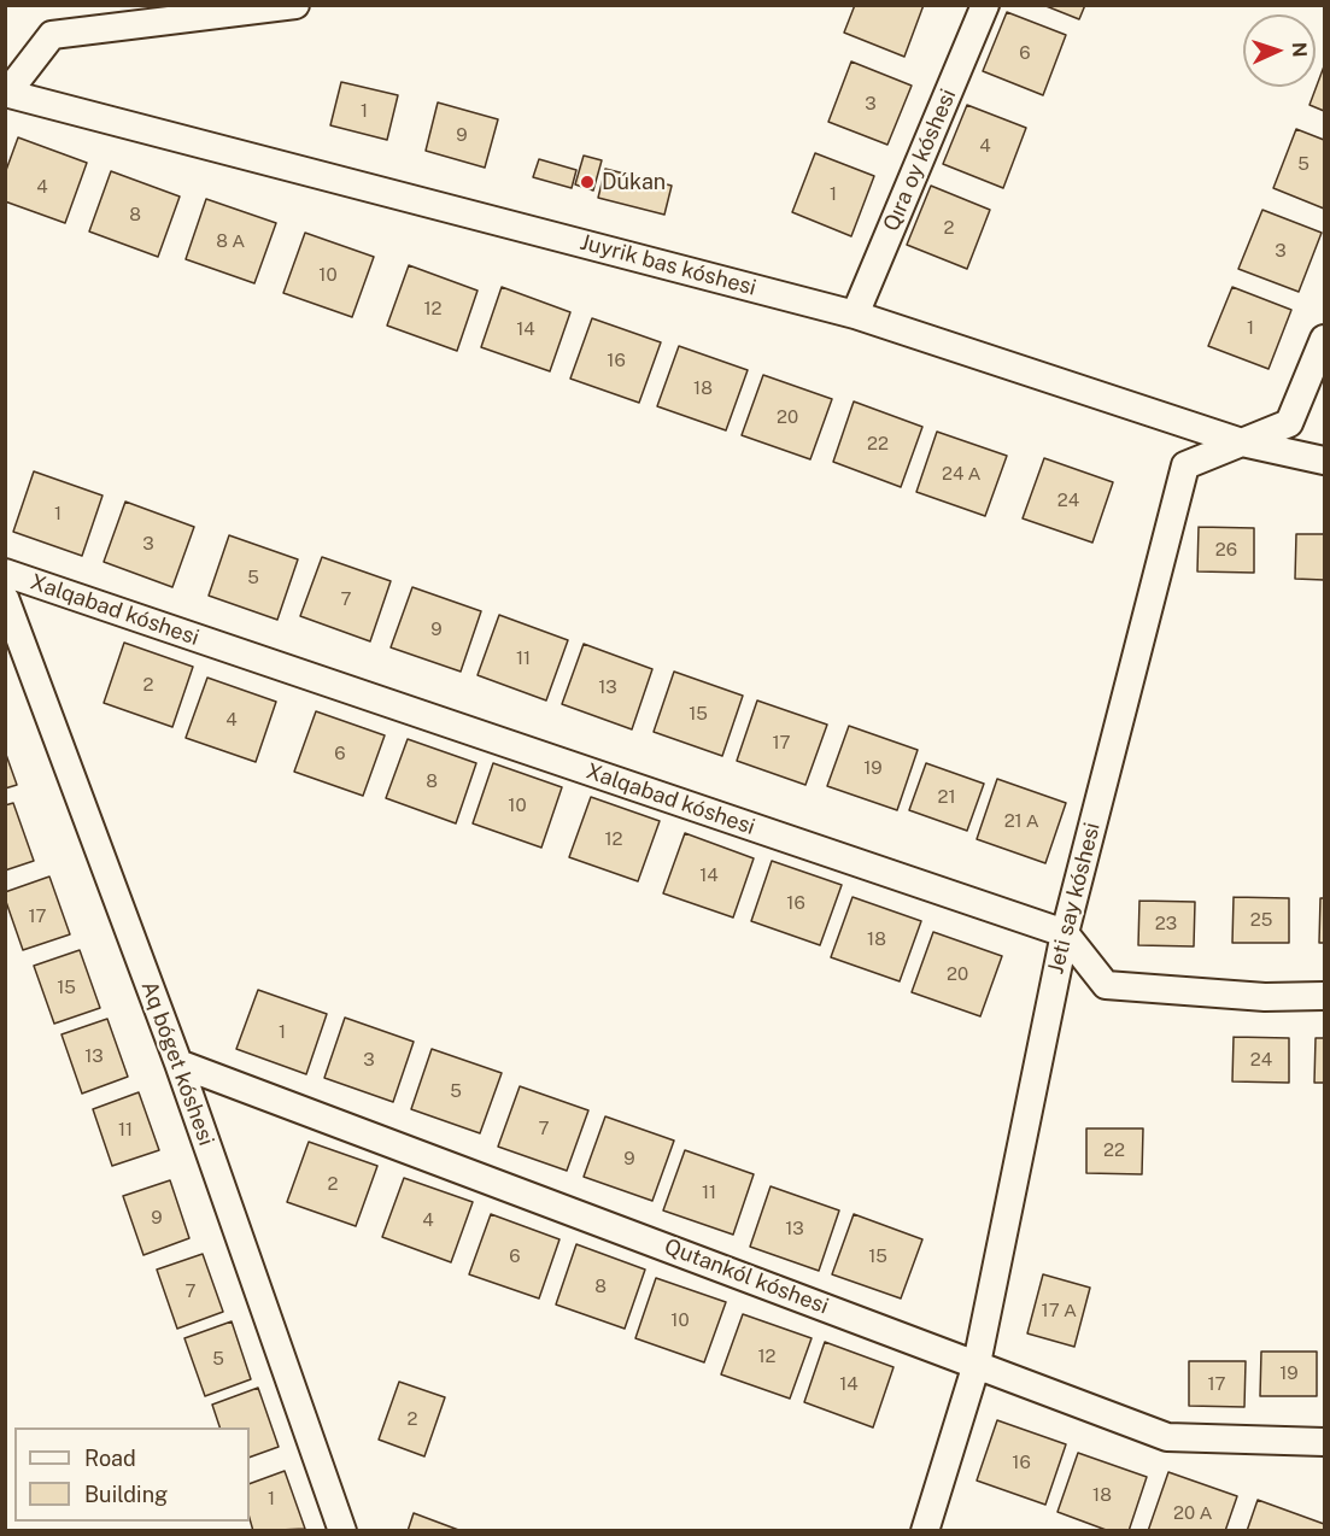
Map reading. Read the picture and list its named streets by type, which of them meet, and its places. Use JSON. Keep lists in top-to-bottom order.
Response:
{
  "streets": {
    "street": [
      "Qıra oy kóshesi",
      "Juyrik bas kóshesi",
      "Xalqabad kóshesi",
      "Jeti say kóshesi",
      "Aq bóget kóshesi",
      "Qutankól kóshesi"
    ]
  },
  "crossings": [
    ["Qıra oy kóshesi", "Juyrik bas kóshesi"],
    ["Juyrik bas kóshesi", "Jeti say kóshesi"],
    ["Xalqabad kóshesi", "Jeti say kóshesi"],
    ["Jeti say kóshesi", "Qutankól kóshesi"],
    ["Aq bóget kóshesi", "Qutankól kóshesi"]
  ],
  "places": ["Dúkan"],
  "house_numbers": [
    "6",
    "3",
    "1",
    "9",
    "4",
    "5",
    "4",
    "1",
    "8",
    "2",
    "8 А",
    "3",
    "10",
    "12",
    "1",
    "14",
    "16",
    "18",
    "20",
    "22",
    "24 А",
    "24",
    "1",
    "3",
    "26",
    "5",
    "7",
    "9",
    "11",
    "2",
    "13",
    "15",
    "4",
    "17",
    "6",
    "19",
    "8",
    "21",
    "10",
    "21 А",
    "12",
    "14",
    "16",
    "17",
    "25",
    "23",
    "18",
    "20",
    "15",
    "1",
    "13",
    "3",
    "24",
    "5",
    "7",
    "11",
    "22",
    "9",
    "2",
    "11",
    "9",
    "4",
    "13",
    "6",
    "15",
    "8",
    "7",
    "17 А",
    "10",
    "12",
    "5",
    "19",
    "14",
    "17",
    "2",
    "16",
    "18",
    "1",
    "20 А"
  ],
  "legend": ["Road", "Building"],
  "north": "right"
}
